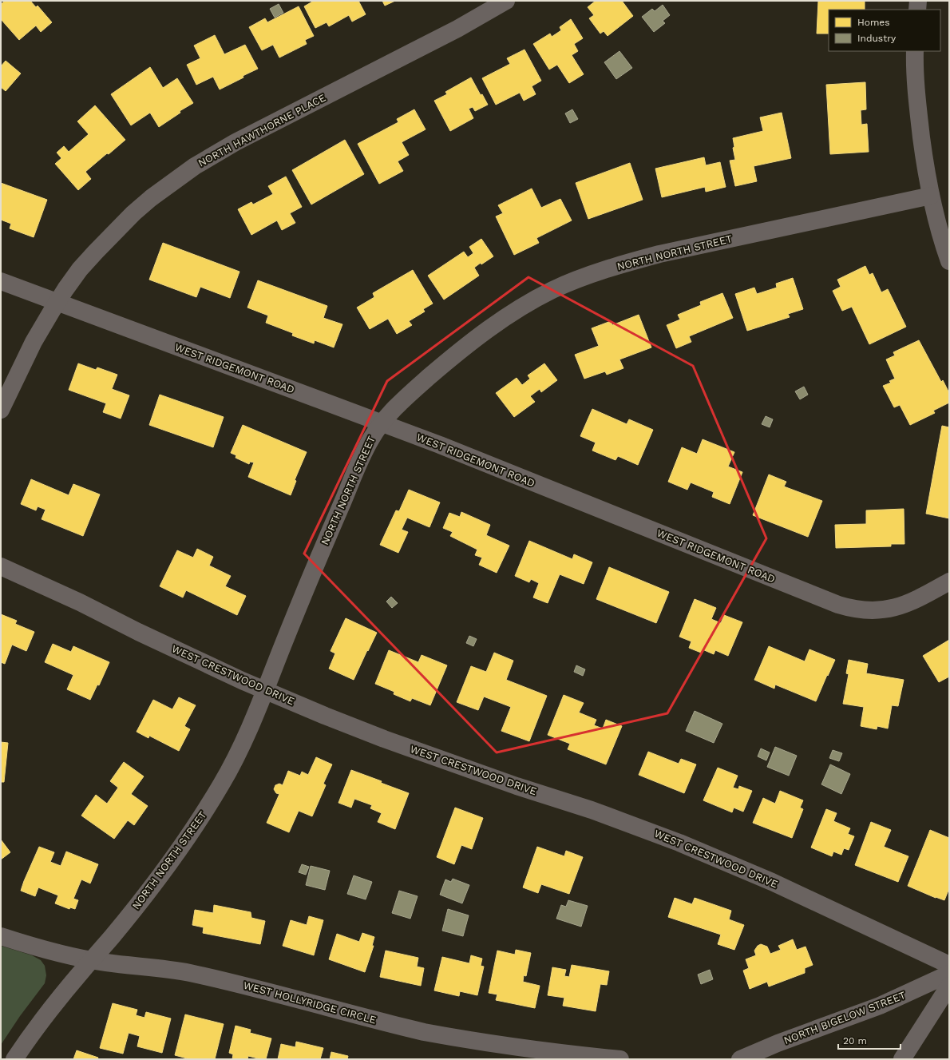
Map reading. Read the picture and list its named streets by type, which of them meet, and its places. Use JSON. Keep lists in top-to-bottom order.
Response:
{
  "streets": {
    "street": [
      "NORTH HAWTHORNE PLACE",
      "NORTH NORTH STREET",
      "WEST RIDGEMONT ROAD",
      "WEST CRESTWOOD DRIVE",
      "WEST HOLLYRIDGE CIRCLE",
      "NORTH BIGELOW STREET"
    ]
  },
  "crossings": [
    ["NORTH HAWTHORNE PLACE", "WEST RIDGEMONT ROAD"],
    ["NORTH NORTH STREET", "WEST RIDGEMONT ROAD"],
    ["NORTH NORTH STREET", "WEST CRESTWOOD DRIVE"],
    ["NORTH NORTH STREET", "WEST HOLLYRIDGE CIRCLE"]
  ],
  "legend": ["Homes", "Industry"],
  "scale_bar": "20 m"
}
